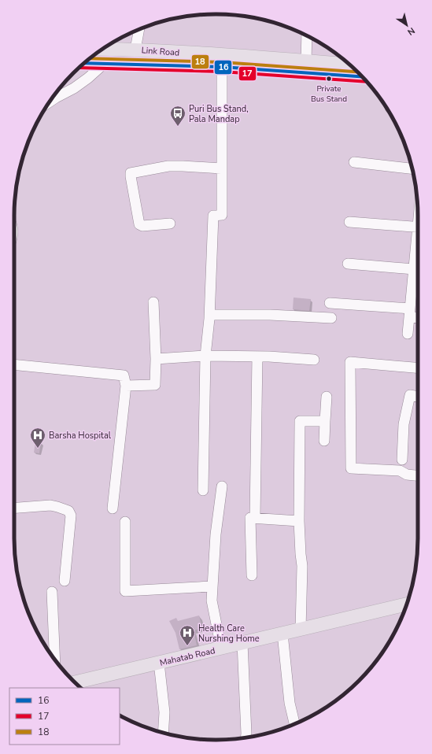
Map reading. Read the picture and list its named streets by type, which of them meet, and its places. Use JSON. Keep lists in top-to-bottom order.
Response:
{
  "streets": {
    "main road": ["Link Road", "Mahatab Road"]
  },
  "places": {
    "other": ["Private Bus Stand"],
    "bus stop": ["Puri Bus Stand, Pala Mandap"],
    "hospital": ["Barsha Hospital", "Health Care Nurshing Home"]
  },
  "lines": ["transit line 18", "transit line 16", "transit line 17"],
  "legend": ["16", "17", "18"],
  "north": "bottom right"
}
